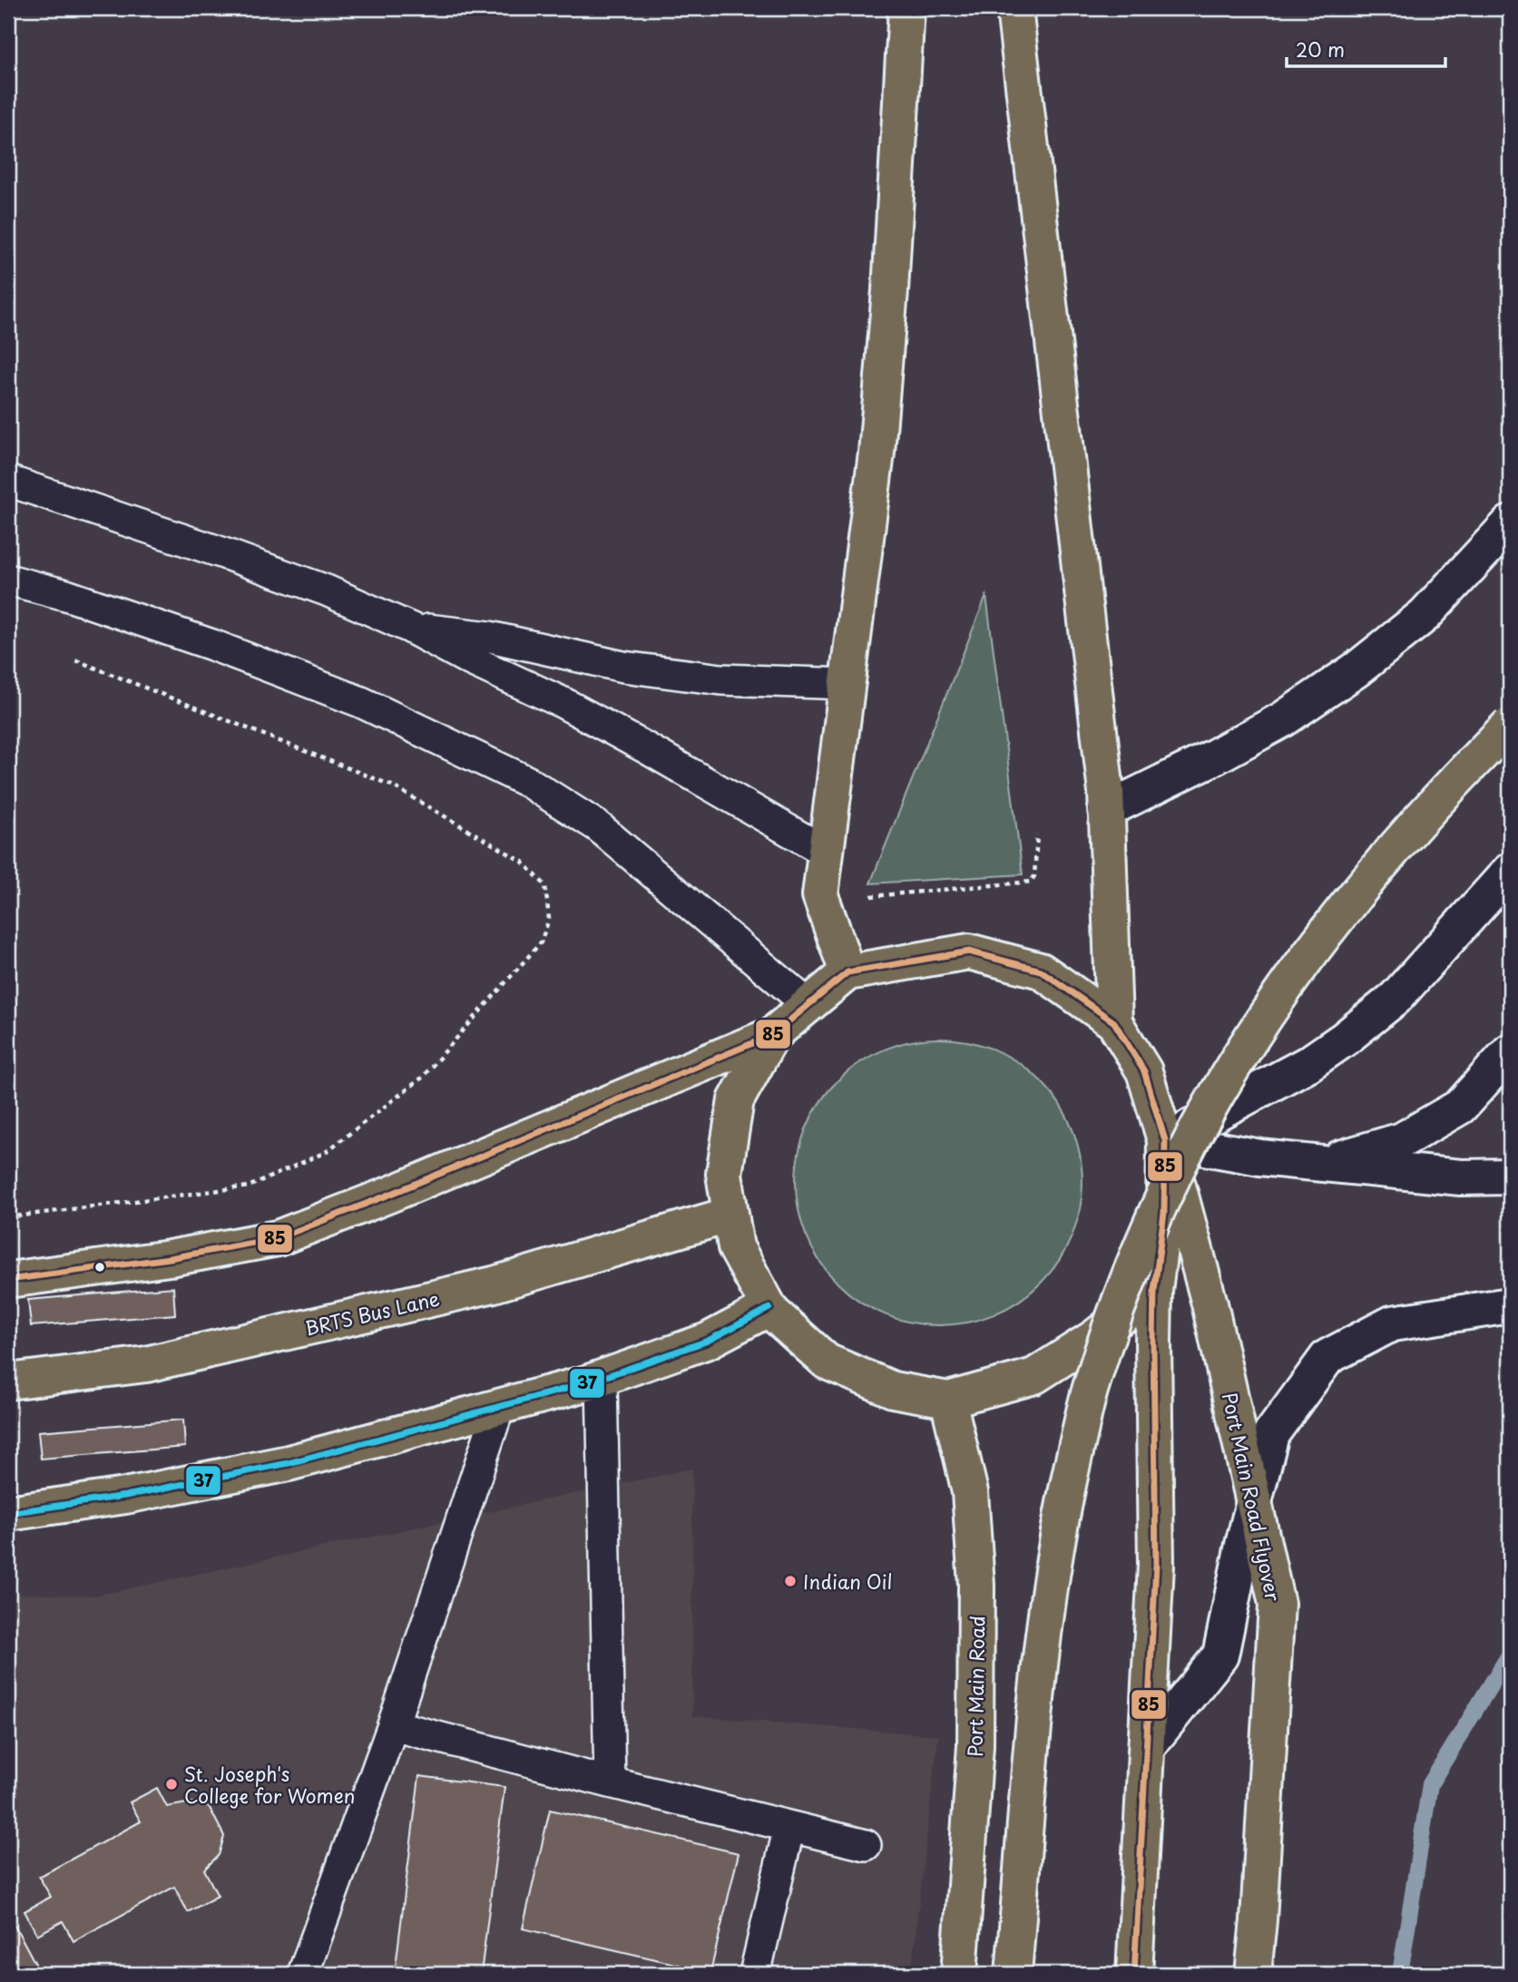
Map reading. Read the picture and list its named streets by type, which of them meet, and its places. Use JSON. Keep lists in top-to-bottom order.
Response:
{
  "streets": {
    "main road": ["BRTS Bus Lane", "Port Main Road Flyover", "Port Main Road"]
  },
  "places": ["Indian Oil", "St. Joseph's College for Women"],
  "lines": ["transit line 85", "transit line 37"],
  "scale_bar": "20 m"
}
